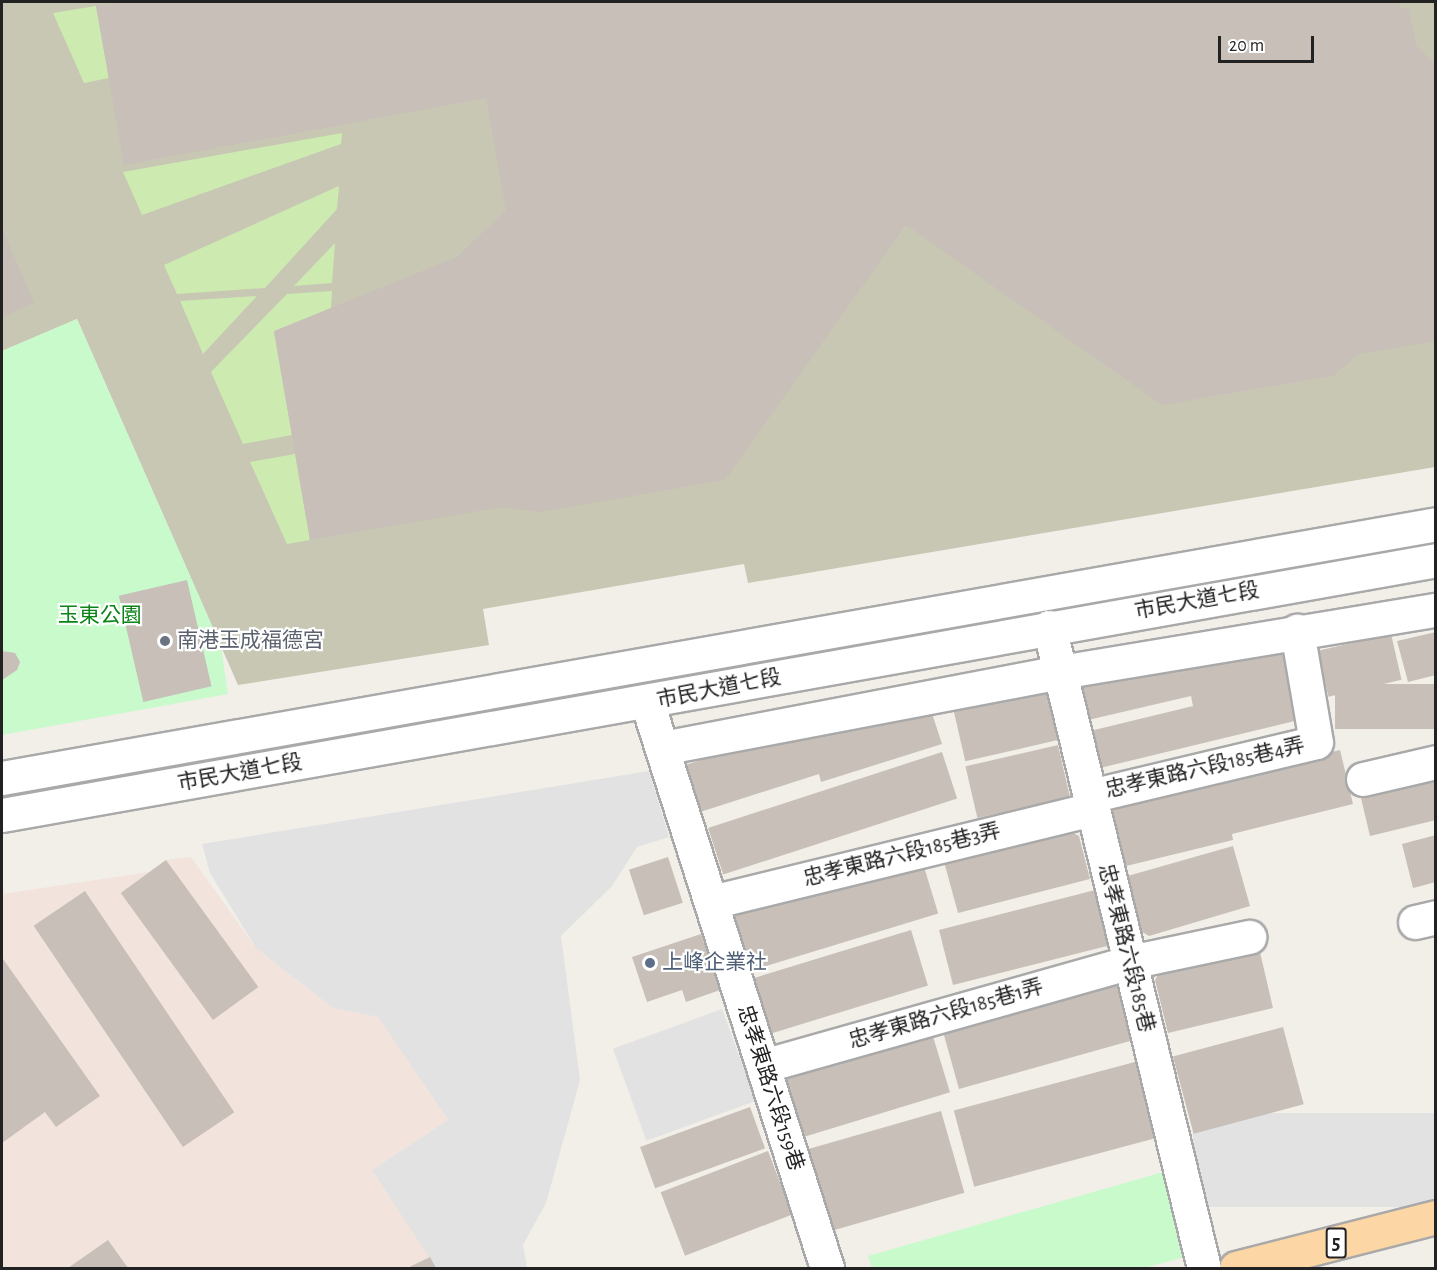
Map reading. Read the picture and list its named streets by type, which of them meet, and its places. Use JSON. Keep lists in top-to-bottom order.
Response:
{
  "streets": {
    "main road": ["5"],
    "street": [
      "市民大道七段",
      "忠孝東路六段185巷4弄",
      "忠孝東路六段185巷3弄",
      "忠孝東路六段185巷",
      "忠孝東路六段185巷1弄",
      "忠孝東路六段159巷"
    ]
  },
  "crossings": [
    ["市民大道七段", "忠孝東路六段185巷"],
    ["市民大道七段", "忠孝東路六段159巷"],
    ["忠孝東路六段185巷4弄", "忠孝東路六段185巷3弄"],
    ["忠孝東路六段185巷4弄", "忠孝東路六段185巷"],
    ["忠孝東路六段185巷3弄", "忠孝東路六段185巷"],
    ["忠孝東路六段185巷3弄", "忠孝東路六段159巷"],
    ["忠孝東路六段185巷", "忠孝東路六段185巷1弄"],
    ["忠孝東路六段185巷1弄", "忠孝東路六段159巷"]
  ],
  "parks": ["玉東公園"],
  "places": ["南港玉成福德宮", "上峰企業社"],
  "scale_bar": "20 m"
}
